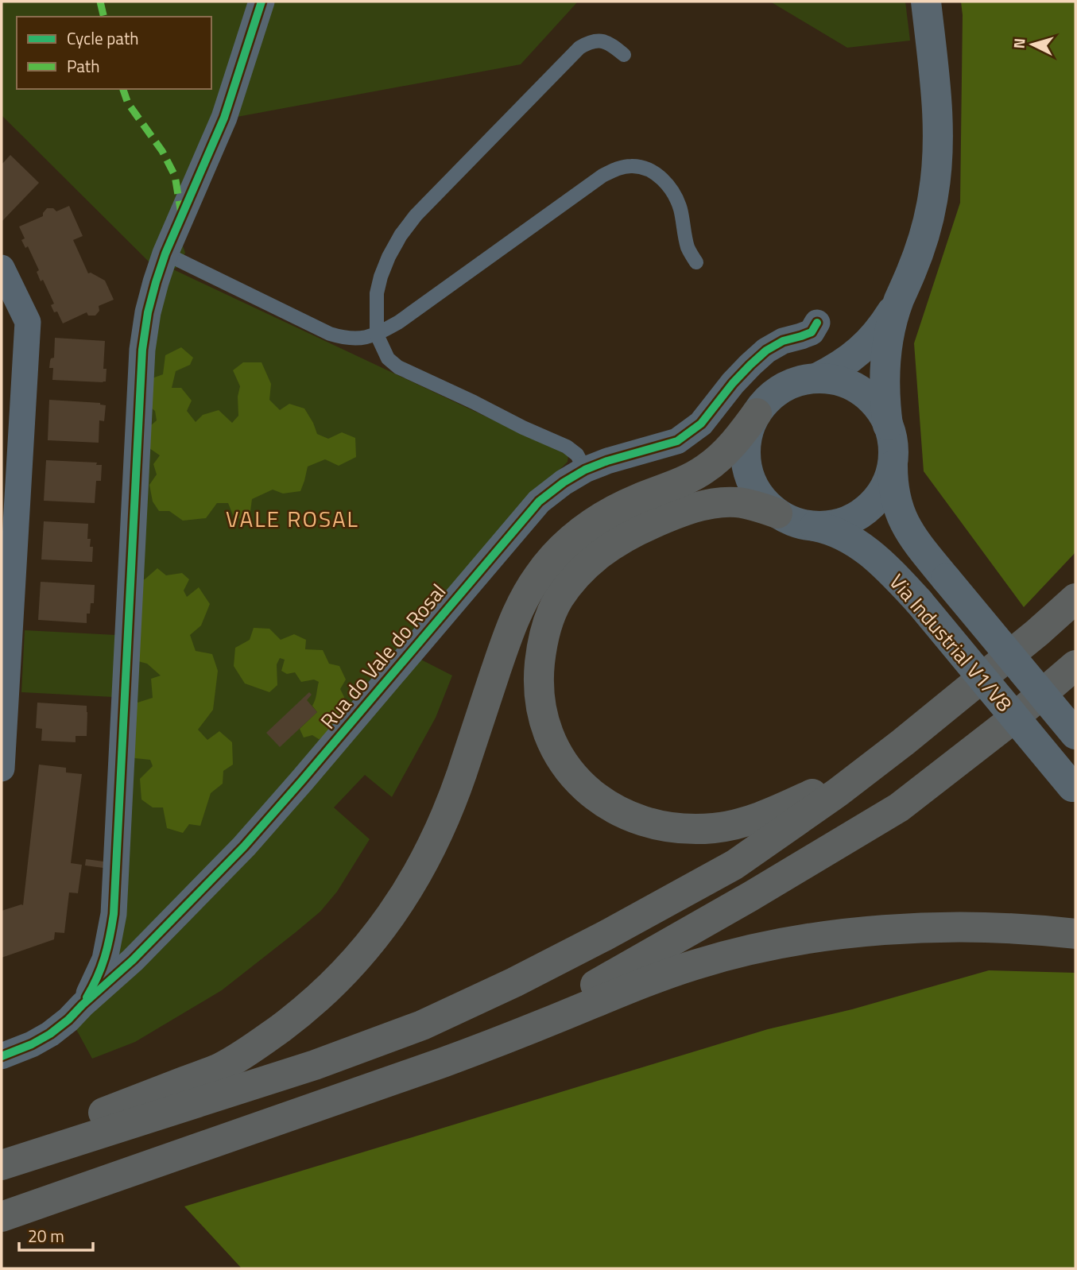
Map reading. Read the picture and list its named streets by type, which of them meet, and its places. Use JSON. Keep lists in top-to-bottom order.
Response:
{
  "streets": {
    "main road": ["Via Industrial V1/V8"],
    "street": ["Rua do Vale do Rosal"]
  },
  "districts": ["VALE ROSAL"],
  "legend": ["Cycle path", "Path"],
  "scale_bar": "20 m",
  "north": "left"
}
